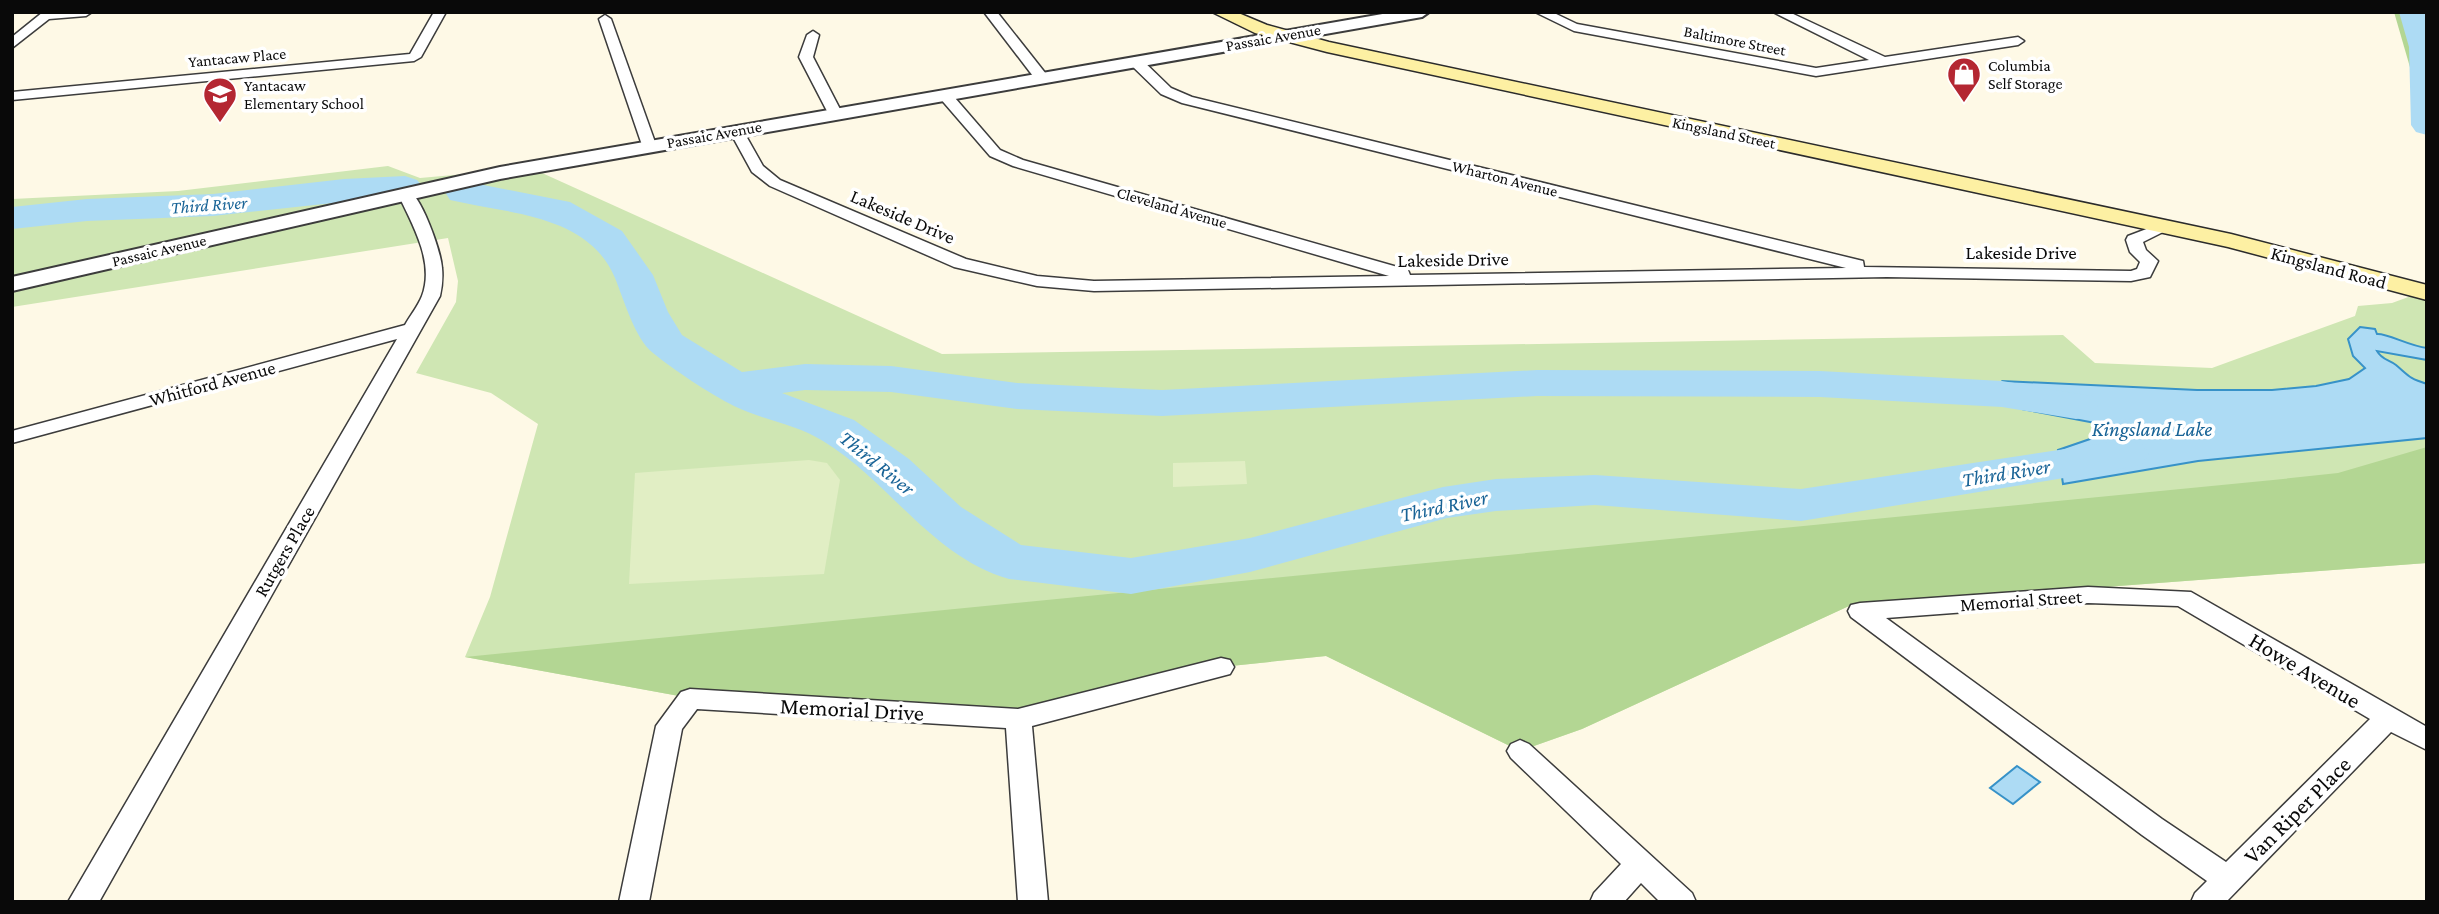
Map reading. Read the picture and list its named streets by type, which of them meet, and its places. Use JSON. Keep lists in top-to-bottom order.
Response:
{
  "streets": {
    "main road": ["Kingsland Street", "Kingsland Road"],
    "street": [
      "Passaic Avenue",
      "Baltimore Street",
      "Yantacaw Place",
      "Wharton Avenue",
      "Cleveland Avenue",
      "Lakeside Drive",
      "Whitford Avenue",
      "Rutgers Place",
      "Memorial Street",
      "Howe Avenue",
      "Memorial Drive",
      "Van Riper Place"
    ]
  },
  "crossings": [
    ["Passaic Avenue", "Kingsland Street"],
    ["Passaic Avenue", "Wharton Avenue"],
    ["Passaic Avenue", "Cleveland Avenue"],
    ["Passaic Avenue", "Lakeside Drive"],
    ["Passaic Avenue", "Rutgers Place"],
    ["Kingsland Street", "Lakeside Drive"],
    ["Kingsland Street", "Kingsland Road"],
    ["Wharton Avenue", "Lakeside Drive"],
    ["Cleveland Avenue", "Lakeside Drive"],
    ["Whitford Avenue", "Rutgers Place"],
    ["Memorial Street", "Howe Avenue"],
    ["Memorial Street", "Van Riper Place"],
    ["Howe Avenue", "Van Riper Place"]
  ],
  "water": ["Third River", "Kingsland Lake"],
  "places": {
    "shop": ["Columbia Self Storage"],
    "school or university": ["Yantacaw Elementary School"]
  }
}
